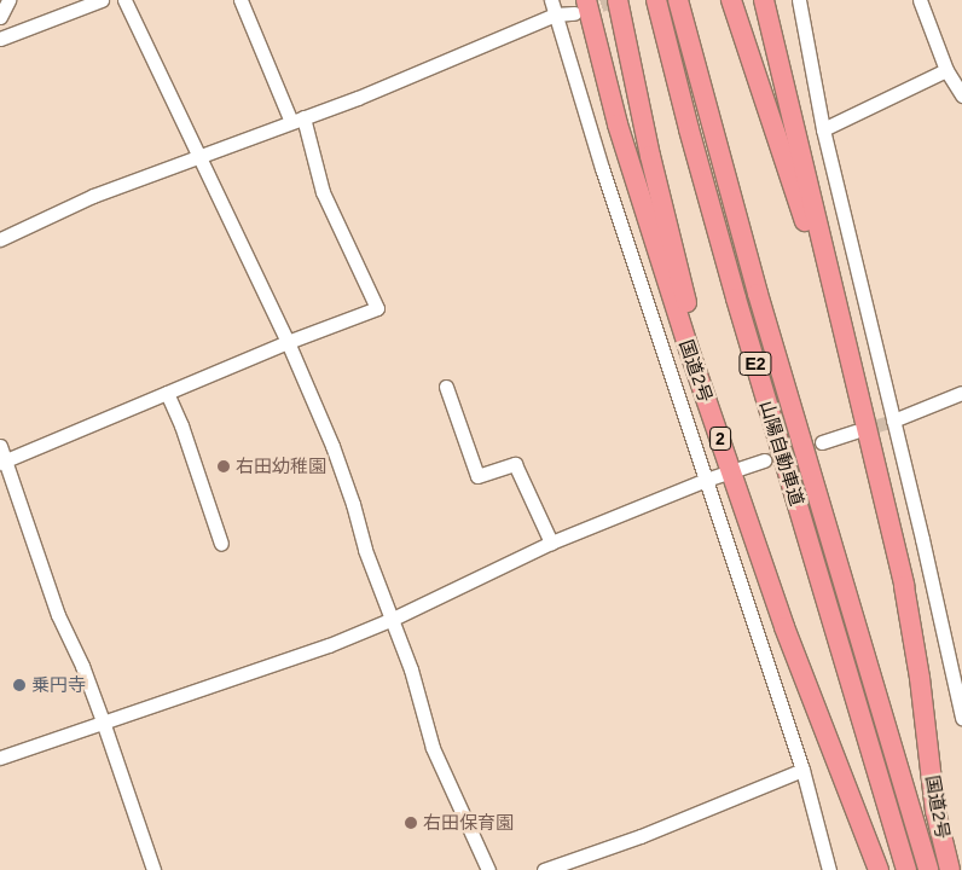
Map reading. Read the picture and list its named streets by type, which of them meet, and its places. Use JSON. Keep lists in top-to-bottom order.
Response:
{
  "streets": {
    "highway": [
      "E2",
      "国道2号",
      "2",
      "山陽自動車道"
    ]
  },
  "places": ["右田幼稚園", "乗円寺", "右田保育園"]
}
